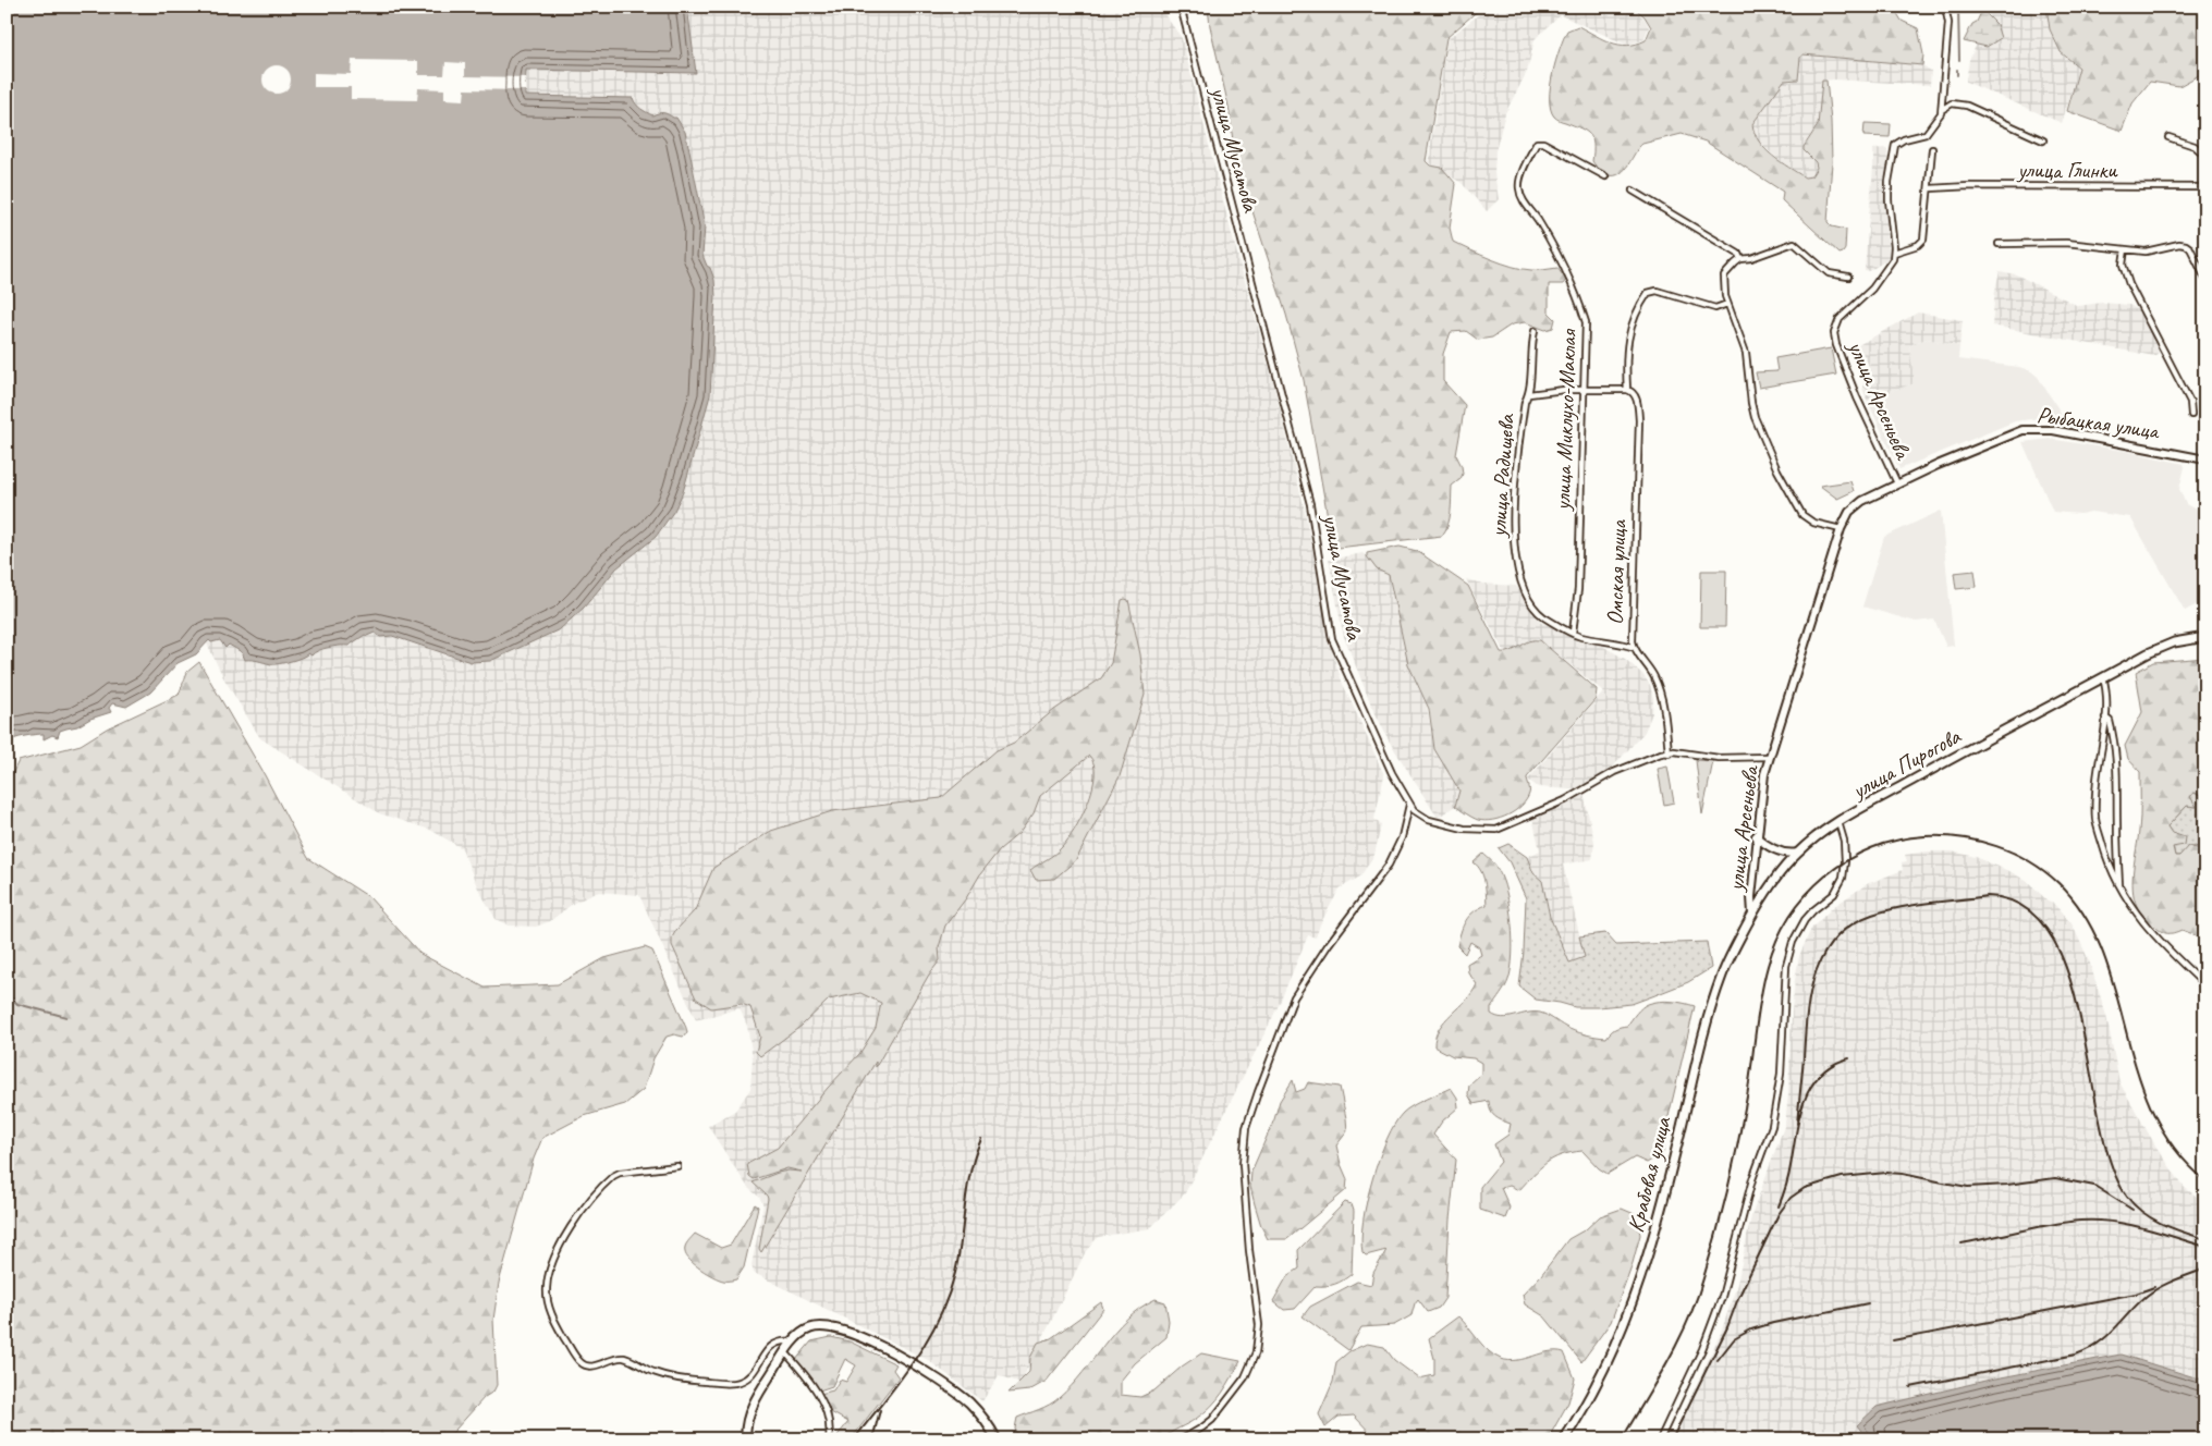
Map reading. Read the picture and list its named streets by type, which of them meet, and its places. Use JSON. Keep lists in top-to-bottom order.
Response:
{
  "streets": {
    "main road": [
      "улица Арсеньева",
      "Рыбацкая улица",
      "улица Пирогова",
      "Крабовая улица"
    ],
    "street": [
      "улица Мусатова",
      "улица Глинки",
      "улица Миклухо-Маклая",
      "улица Радищева",
      "Омская улица"
    ]
  },
  "crossings": [
    ["улица Мусатова", "улица Арсеньева"],
    ["улица Мусатова", "Омская улица"],
    ["улица Арсеньева", "Рыбацкая улица"],
    ["улица Арсеньева", "улица Пирогова"],
    ["улица Арсеньева", "Крабовая улица"],
    ["улица Миклухо-Маклая", "улица Радищева"],
    ["улица Радищева", "Омская улица"],
    ["улица Пирогова", "Крабовая улица"]
  ]
}
